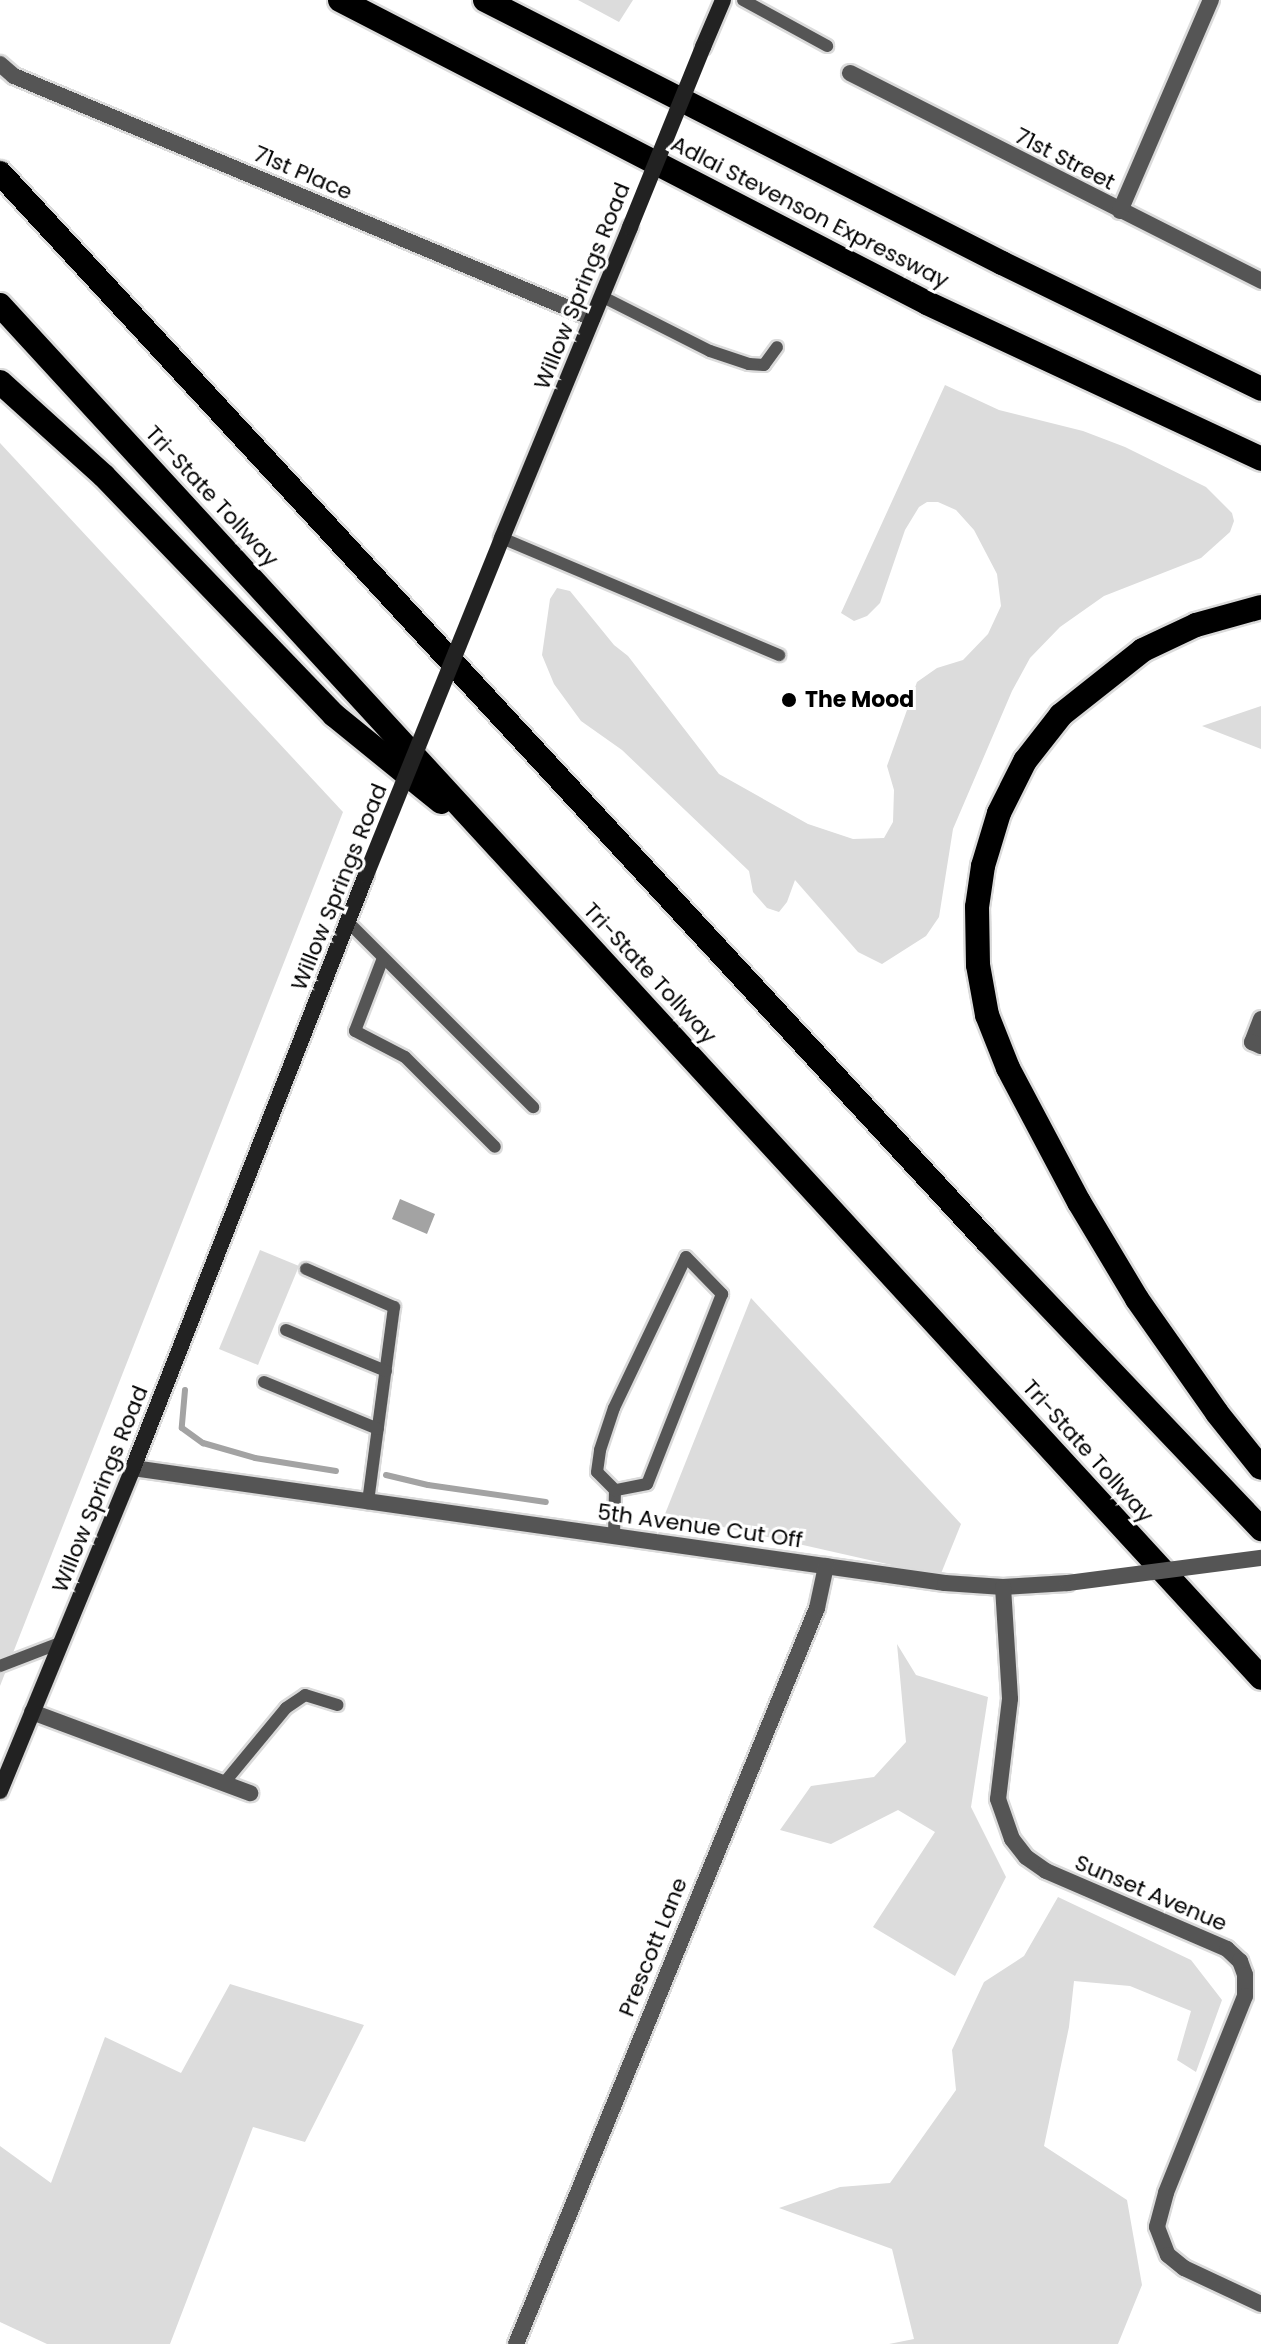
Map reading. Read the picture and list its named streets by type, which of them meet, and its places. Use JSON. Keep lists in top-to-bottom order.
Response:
{
  "streets": {
    "highway": ["Adlai Stevenson Expressway", "Tri-State Tollway"],
    "main road": ["Willow Springs Road"],
    "street": [
      "71st Street",
      "71st Place",
      "5th Avenue Cut Off",
      "Sunset Avenue",
      "Prescott Lane"
    ]
  },
  "crossings": [
    ["71st Place", "Willow Springs Road"],
    ["Willow Springs Road", "5th Avenue Cut Off"],
    ["5th Avenue Cut Off", "Sunset Avenue"],
    ["5th Avenue Cut Off", "Prescott Lane"]
  ],
  "places": ["The Mood"]
}
